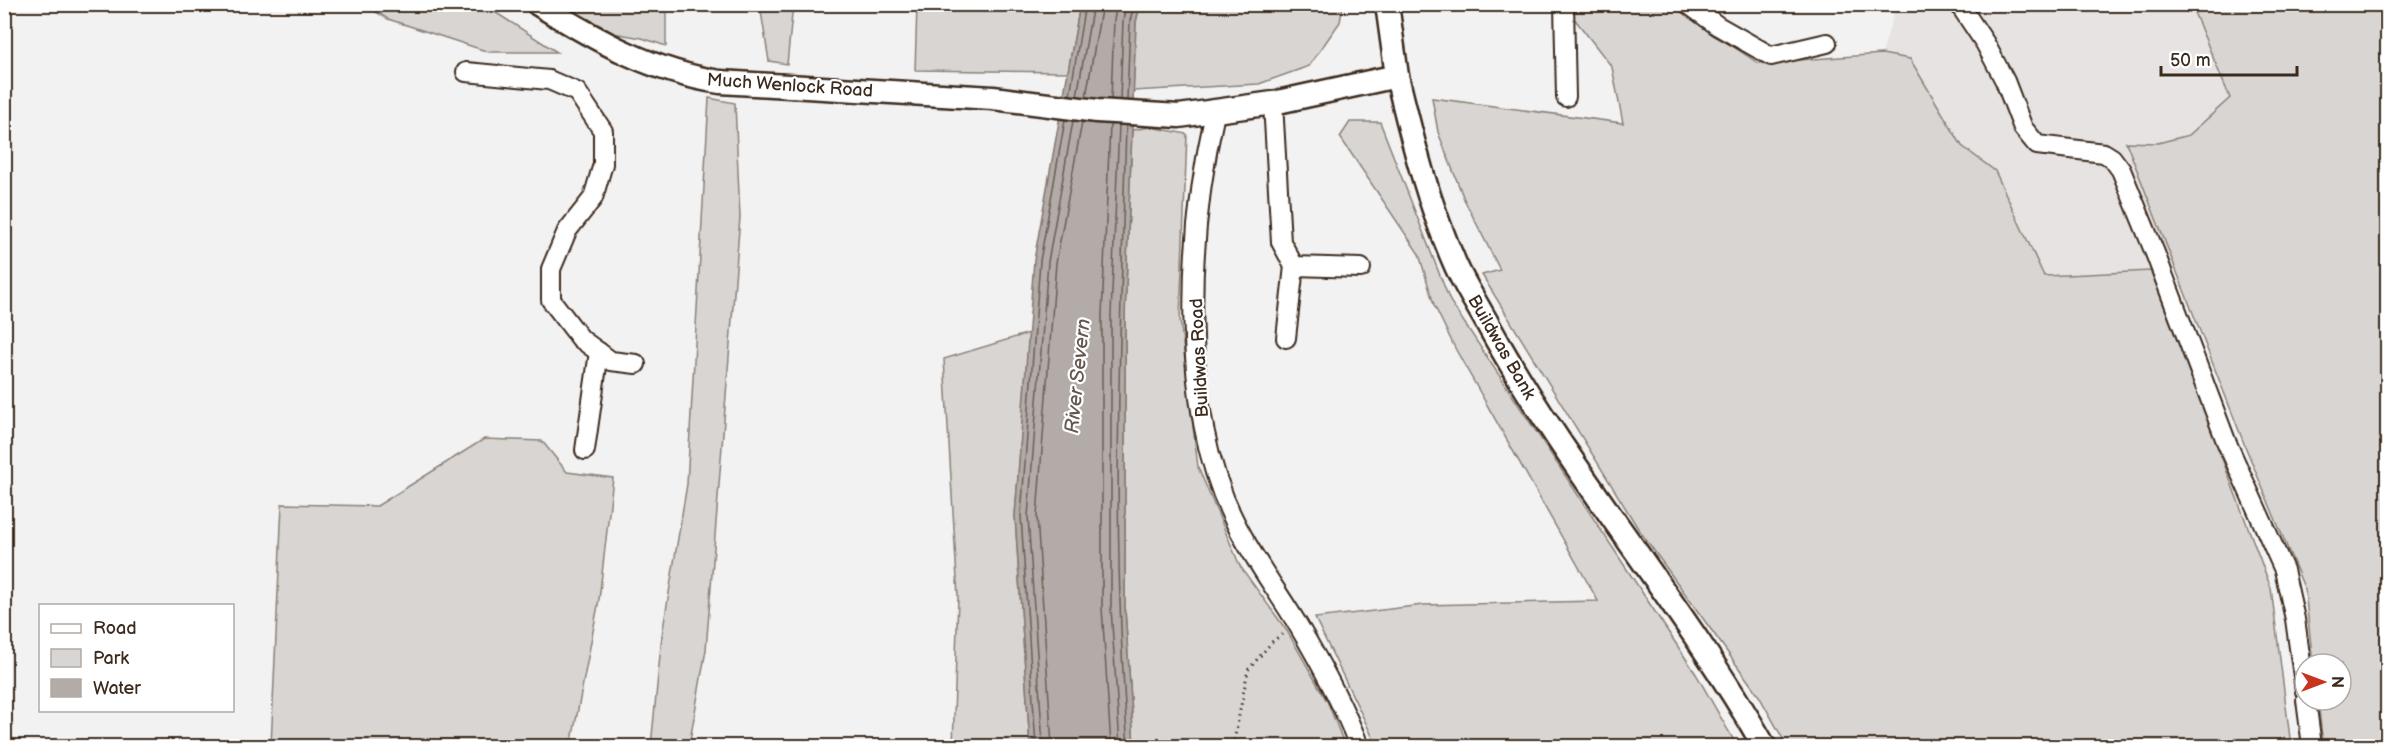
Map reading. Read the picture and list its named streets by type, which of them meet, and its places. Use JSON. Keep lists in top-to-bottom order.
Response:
{
  "streets": {
    "main road": ["Much Wenlock Road", "Buildwas Bank"],
    "street": ["Buildwas Road"]
  },
  "crossings": [
    ["Much Wenlock Road", "Buildwas Road"]
  ],
  "water": ["River Severn"],
  "legend": ["Road", "Park", "Water"],
  "scale_bar": "50 m",
  "north": "right"
}
